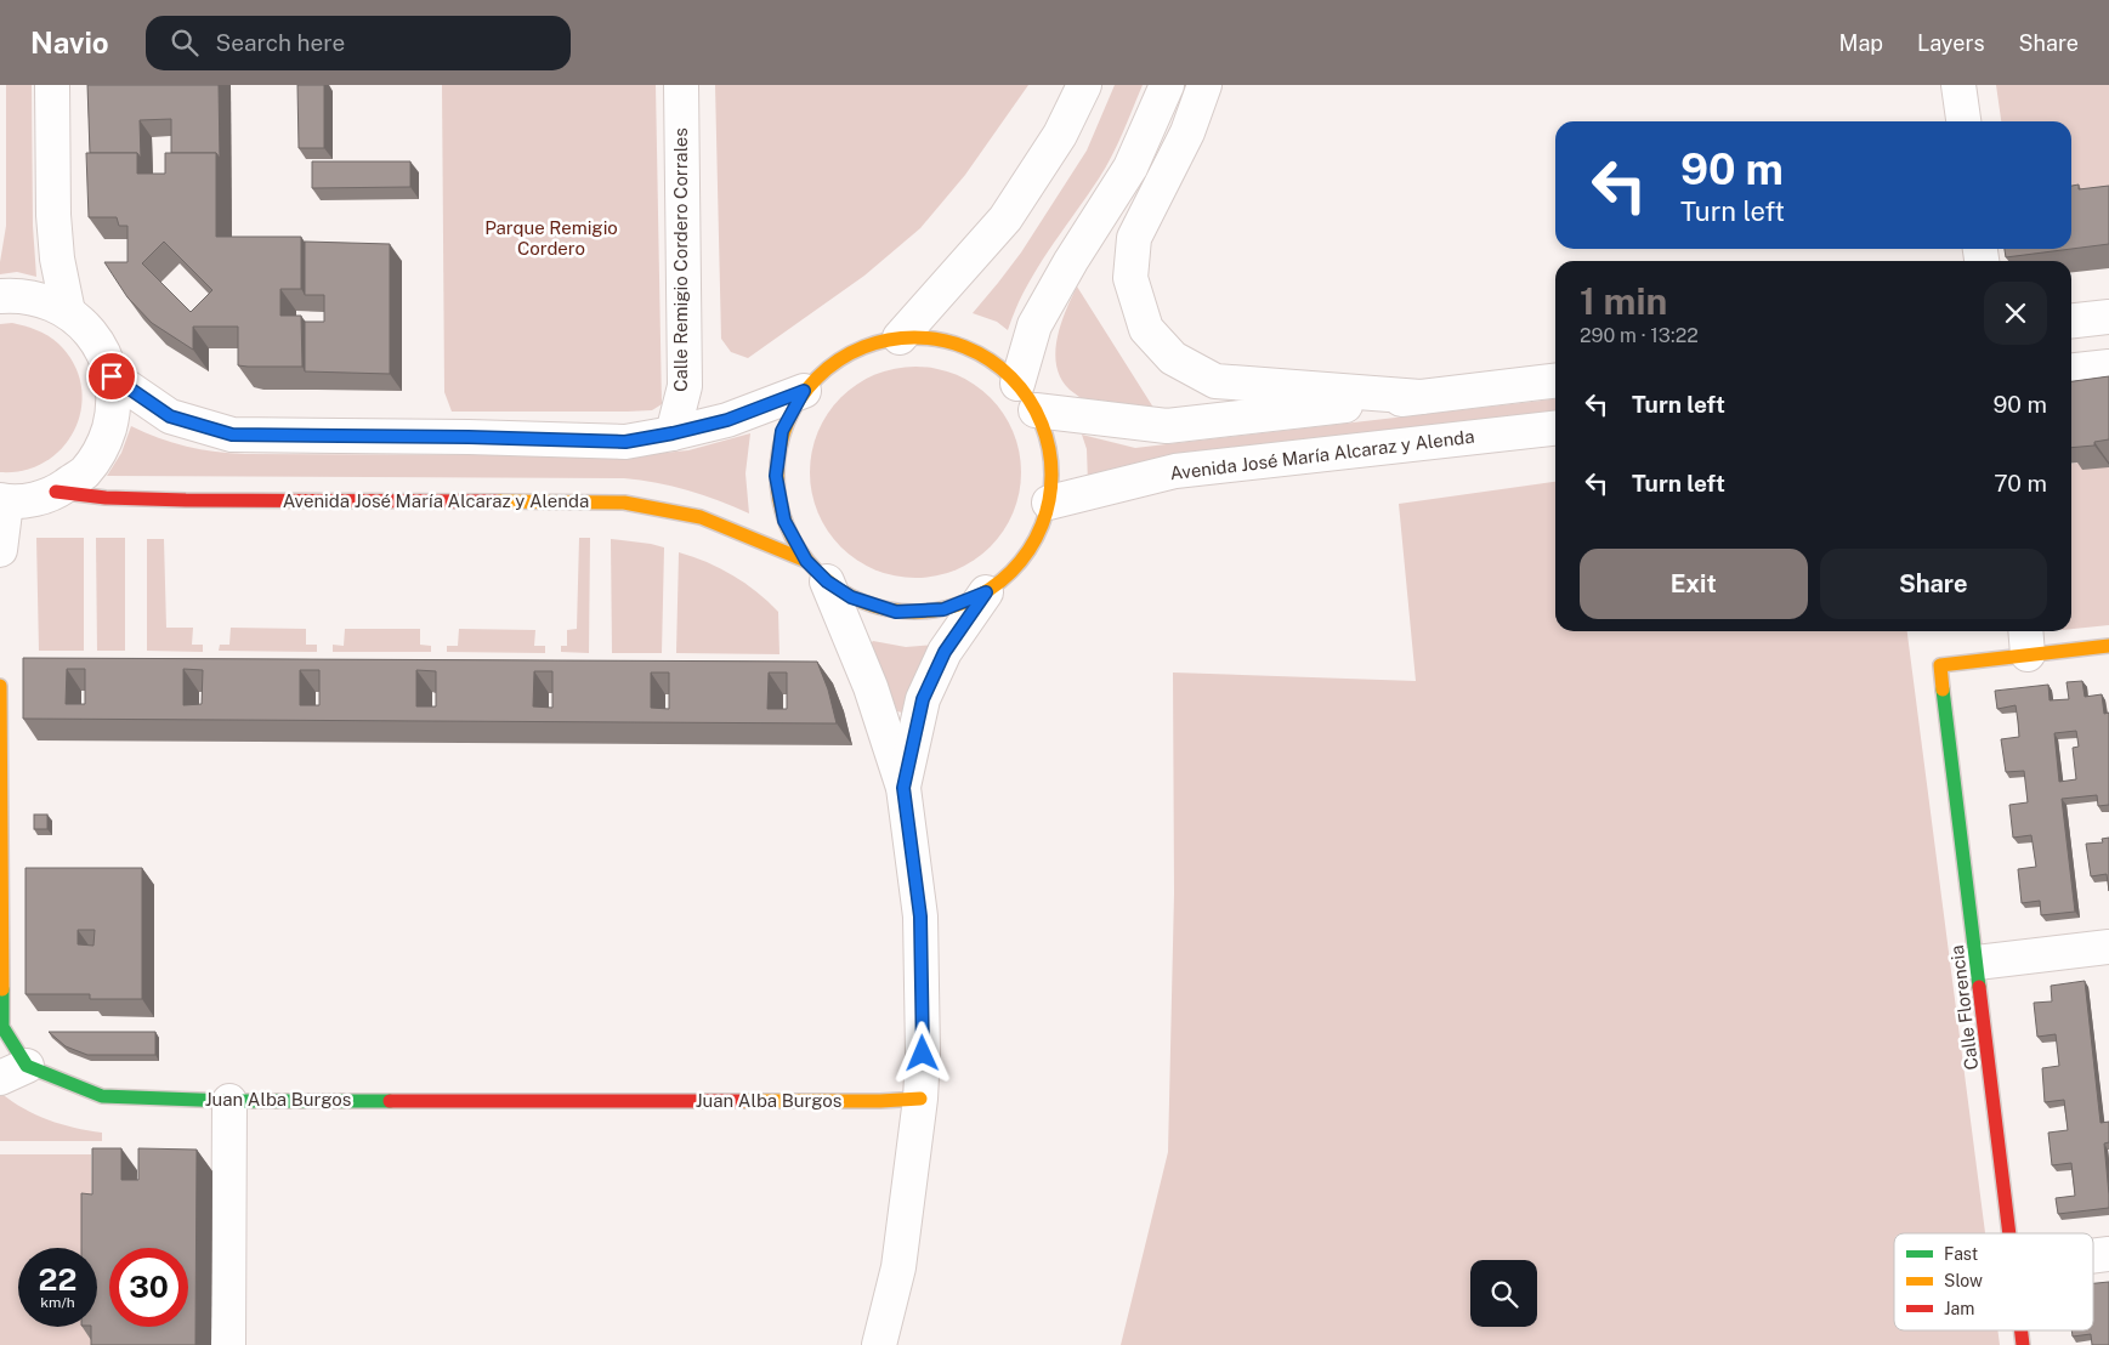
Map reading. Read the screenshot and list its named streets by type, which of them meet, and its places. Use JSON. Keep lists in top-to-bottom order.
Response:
{
  "streets": {
    "street": [
      "Calle Remigio Cordero Corrales",
      "Avenida José María Alcaraz y Alenda",
      "Calle Florencia",
      "Juan Alba Burgos"
    ]
  },
  "parks": ["Parque Remigio Cordero"],
  "legend": ["Fast", "Slow", "Jam"],
  "page": {
    "header": "Navio",
    "search": "Search here",
    "nav": ["Map", "Layers", "Share"],
    "turn": ["90 m", "Turn left"],
    "heading": ["1 min", "290 m · 13:22"],
    "list": [
      {
        "name": "Turn left",
        "value": "90 m"
      },
      {
        "name": "Turn left",
        "value": "70 m"
      }
    ],
    "buttons": ["Exit", "Share"],
    "speed": "22 km/h",
    "limit": "30"
  }
}
